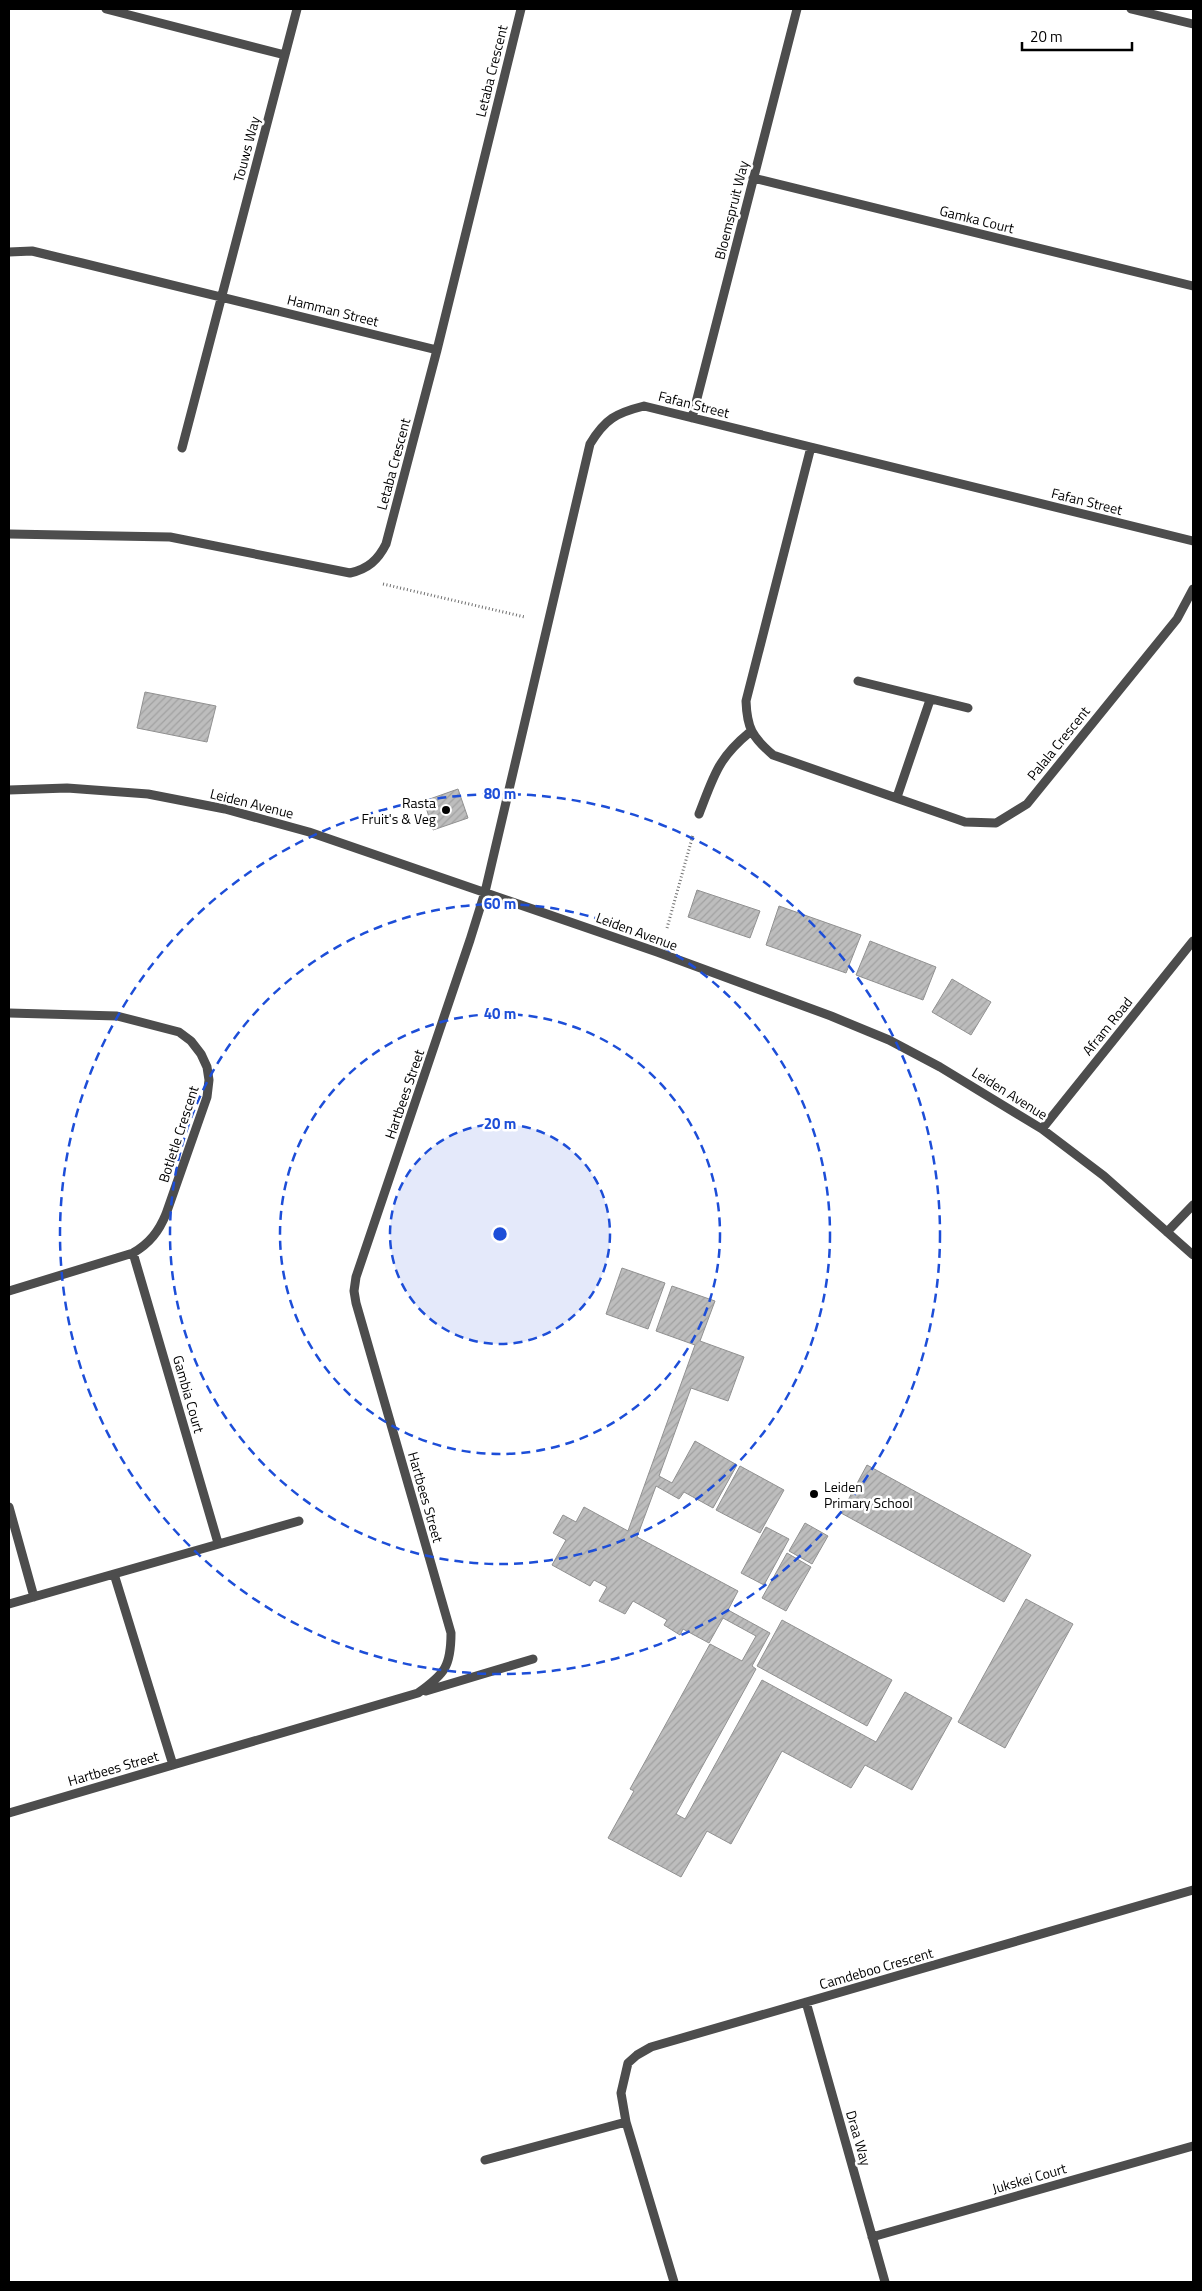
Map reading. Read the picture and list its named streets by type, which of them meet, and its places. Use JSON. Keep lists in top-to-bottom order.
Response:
{
  "streets": {
    "street": [
      "Letaba Crescent",
      "Touws Way",
      "Bloemspruit Way",
      "Gamka Court",
      "Hamman Street",
      "Fafan Street",
      "Palala Crescent",
      "Leiden Avenue",
      "Afram Road",
      "Hartbees Street",
      "Botletle Crescent",
      "Gambia Court",
      "Camdeboo Crescent",
      "Draa Way",
      "Jukskei Court"
    ]
  },
  "crossings": [
    ["Letaba Crescent", "Hamman Street"],
    ["Touws Way", "Hamman Street"],
    ["Bloemspruit Way", "Gamka Court"],
    ["Bloemspruit Way", "Fafan Street"],
    ["Fafan Street", "Leiden Avenue"],
    ["Fafan Street", "Hartbees Street"],
    ["Leiden Avenue", "Afram Road"],
    ["Leiden Avenue", "Hartbees Street"],
    ["Botletle Crescent", "Gambia Court"],
    ["Camdeboo Crescent", "Draa Way"],
    ["Draa Way", "Jukskei Court"]
  ],
  "places": ["Rasta Fruit's & Veg", "Leiden Primary School"],
  "scale_bar": "20 m",
  "rings": [
    "80 m",
    "60 m",
    "40 m",
    "20 m"
  ]
}
